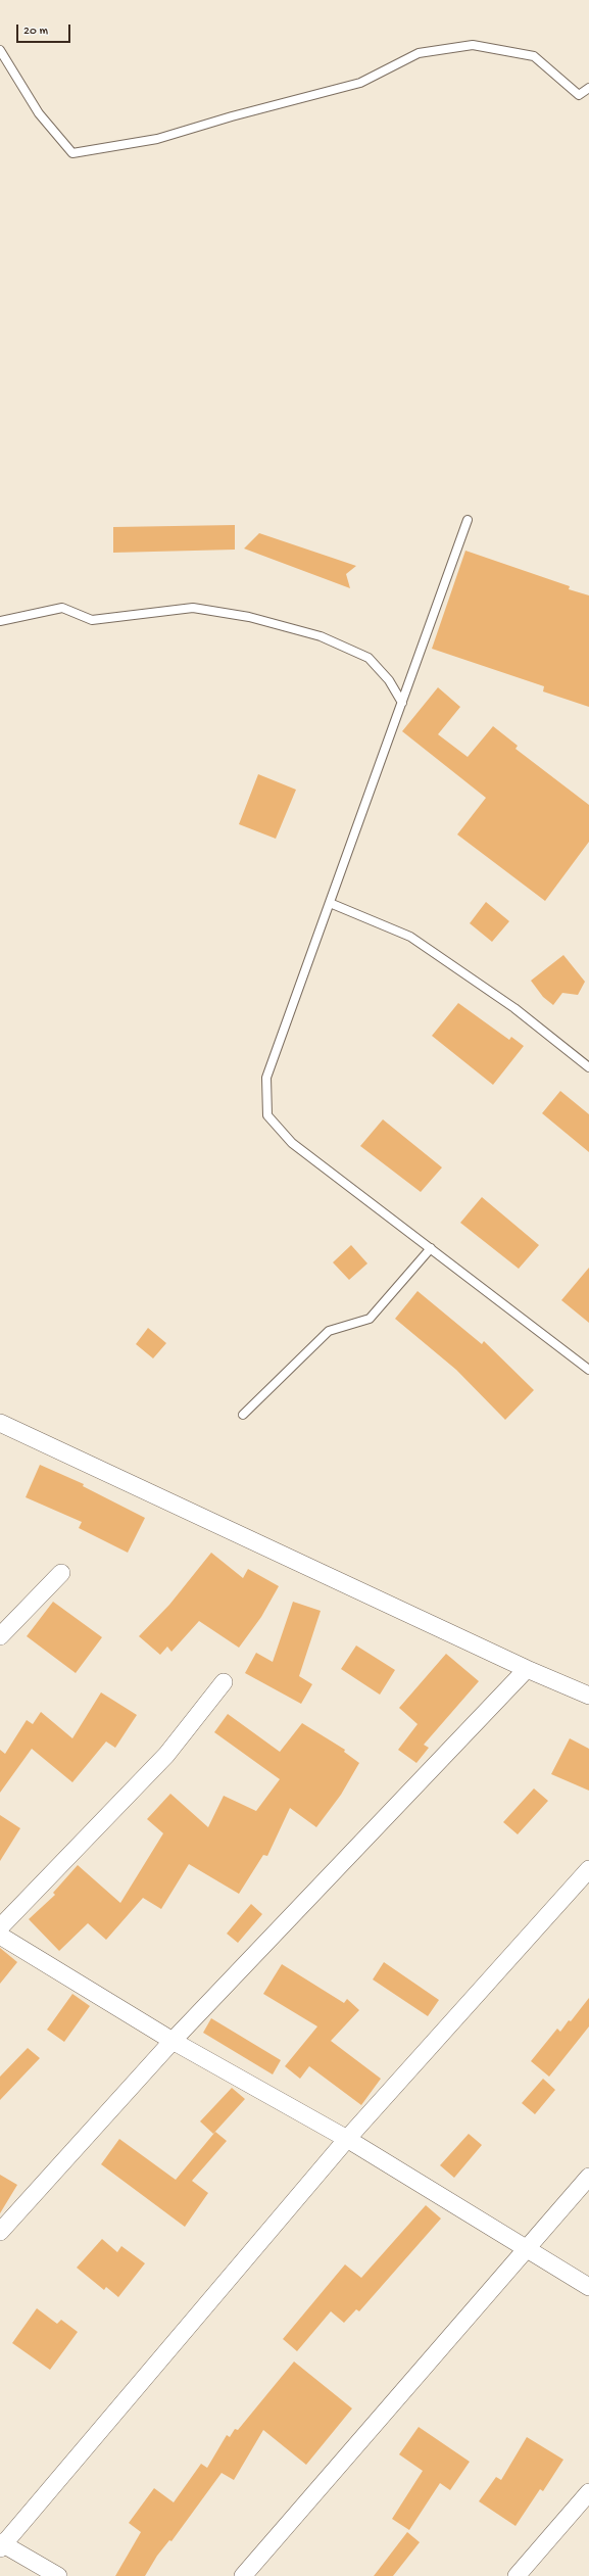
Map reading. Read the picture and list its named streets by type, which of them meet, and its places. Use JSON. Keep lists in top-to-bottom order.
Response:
{
  "scale_bar": "20 m"
}
